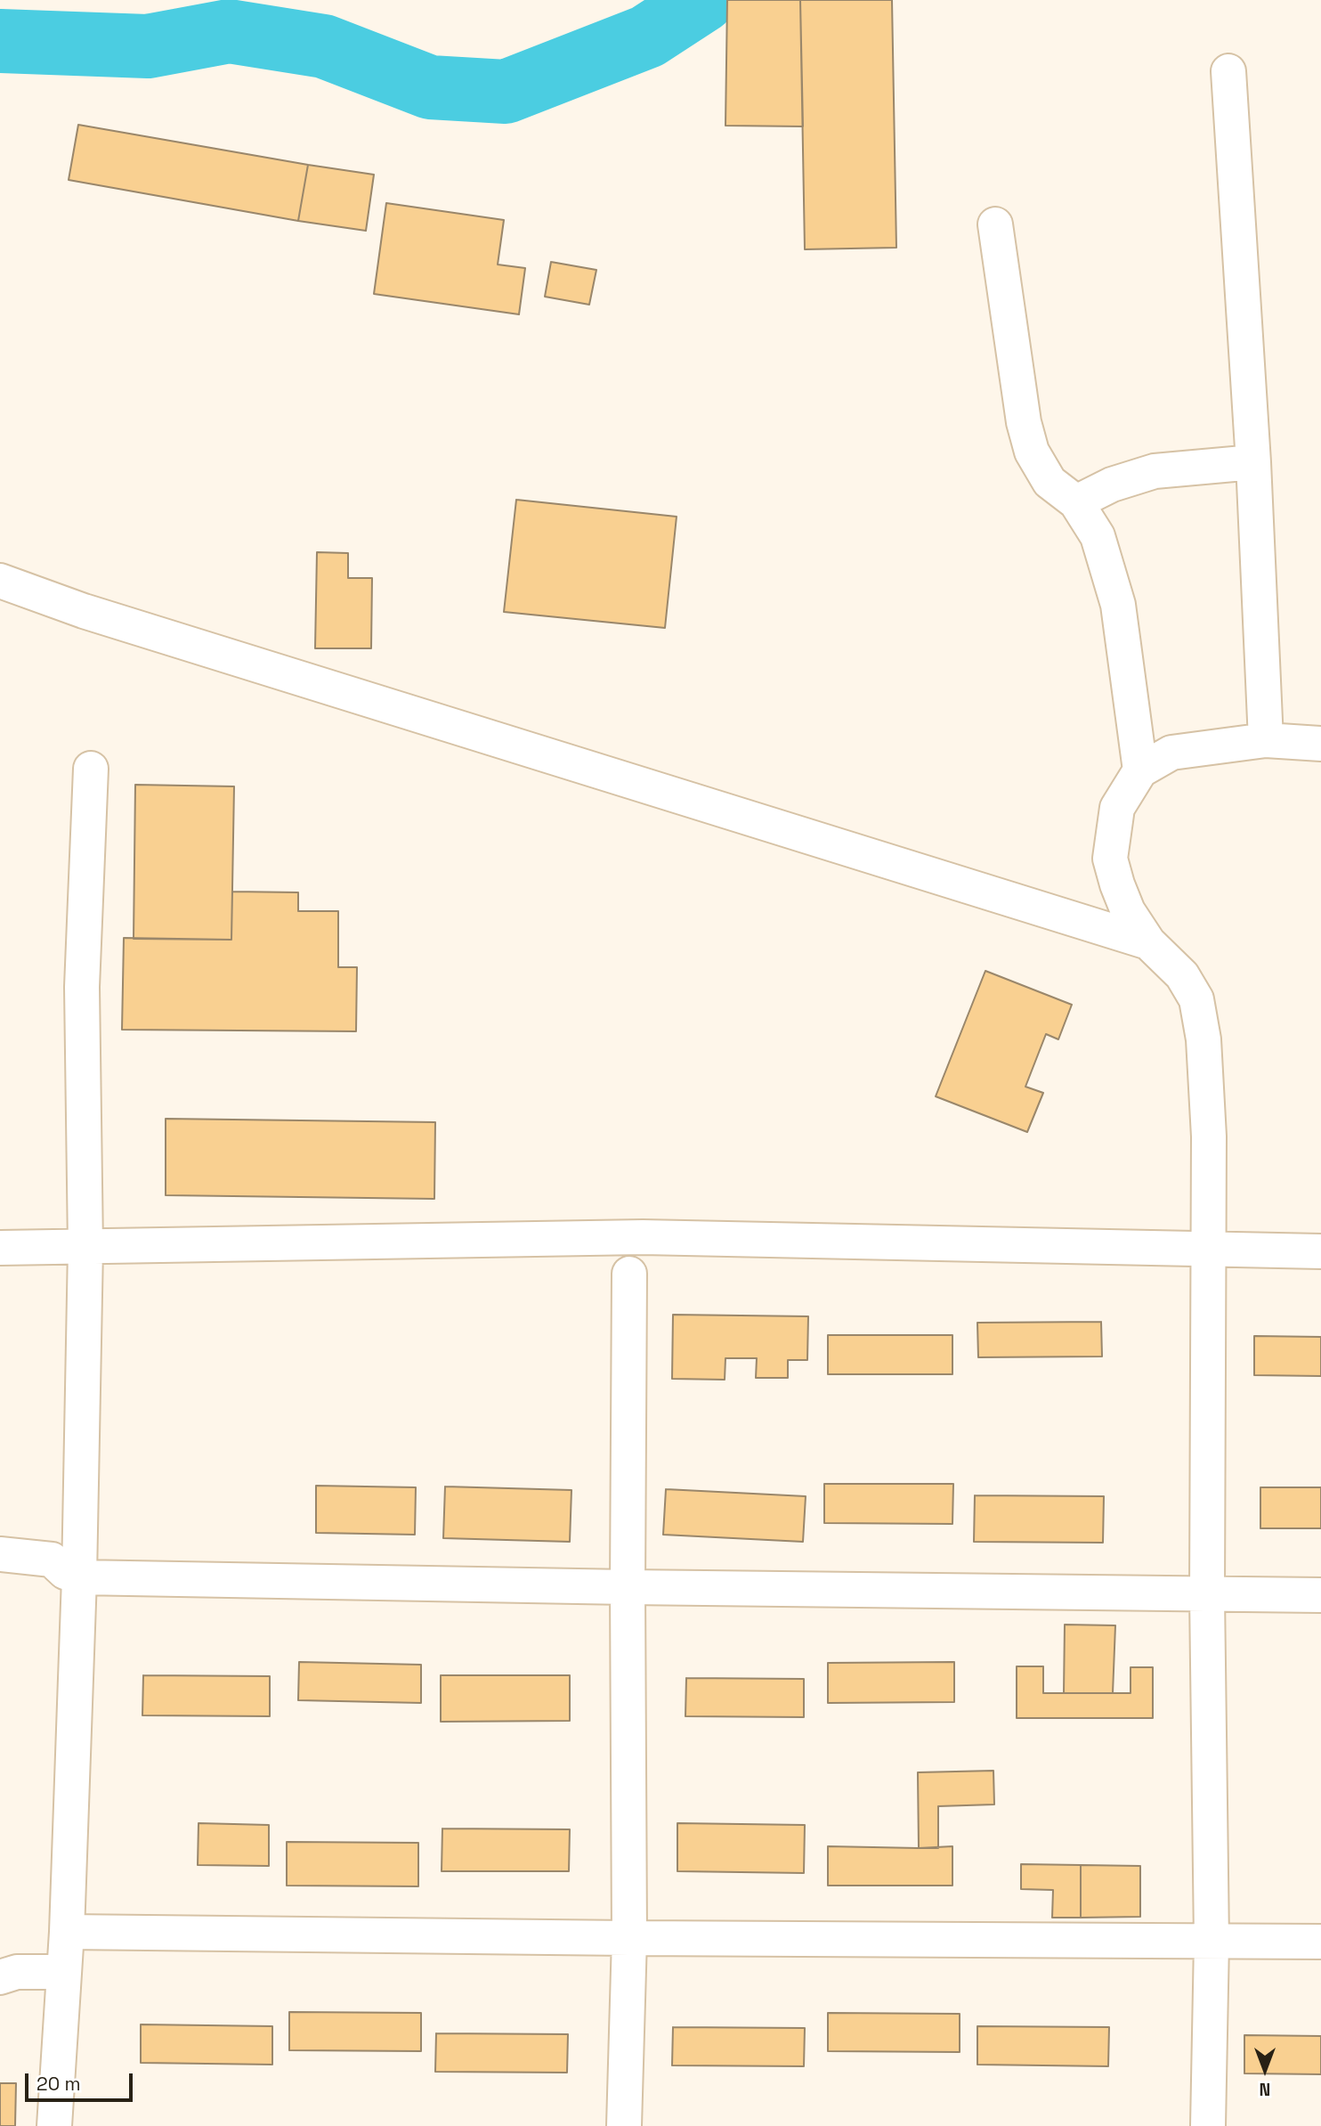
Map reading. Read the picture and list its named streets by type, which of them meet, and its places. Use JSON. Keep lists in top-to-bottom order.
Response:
{
  "scale_bar": "20 m",
  "north": "bottom"
}
